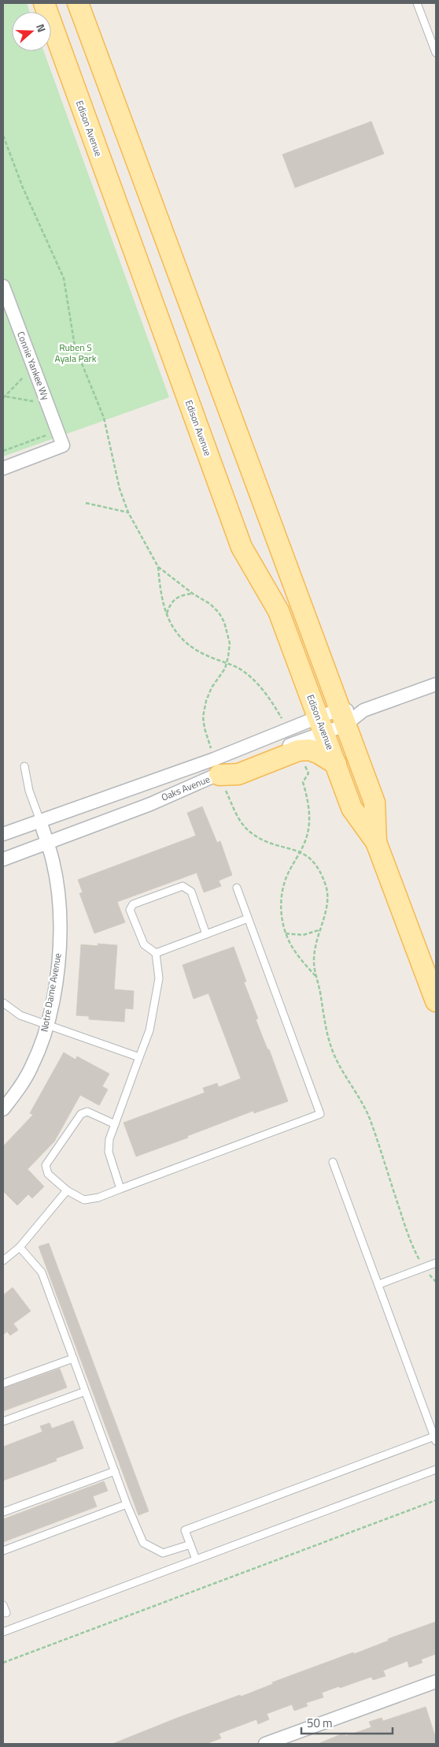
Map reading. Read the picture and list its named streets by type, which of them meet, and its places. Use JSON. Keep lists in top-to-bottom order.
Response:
{
  "streets": {
    "main road": ["Edison Avenue"],
    "street": ["Connie Yankee Wy", "Oaks Avenue", "Notre Dame Avenue"]
  },
  "crossings": [
    ["Edison Avenue", "Oaks Avenue"],
    ["Oaks Avenue", "Notre Dame Avenue"]
  ],
  "parks": ["Ruben S Ayala Park"],
  "scale_bar": "50 m",
  "north": "right"
}
